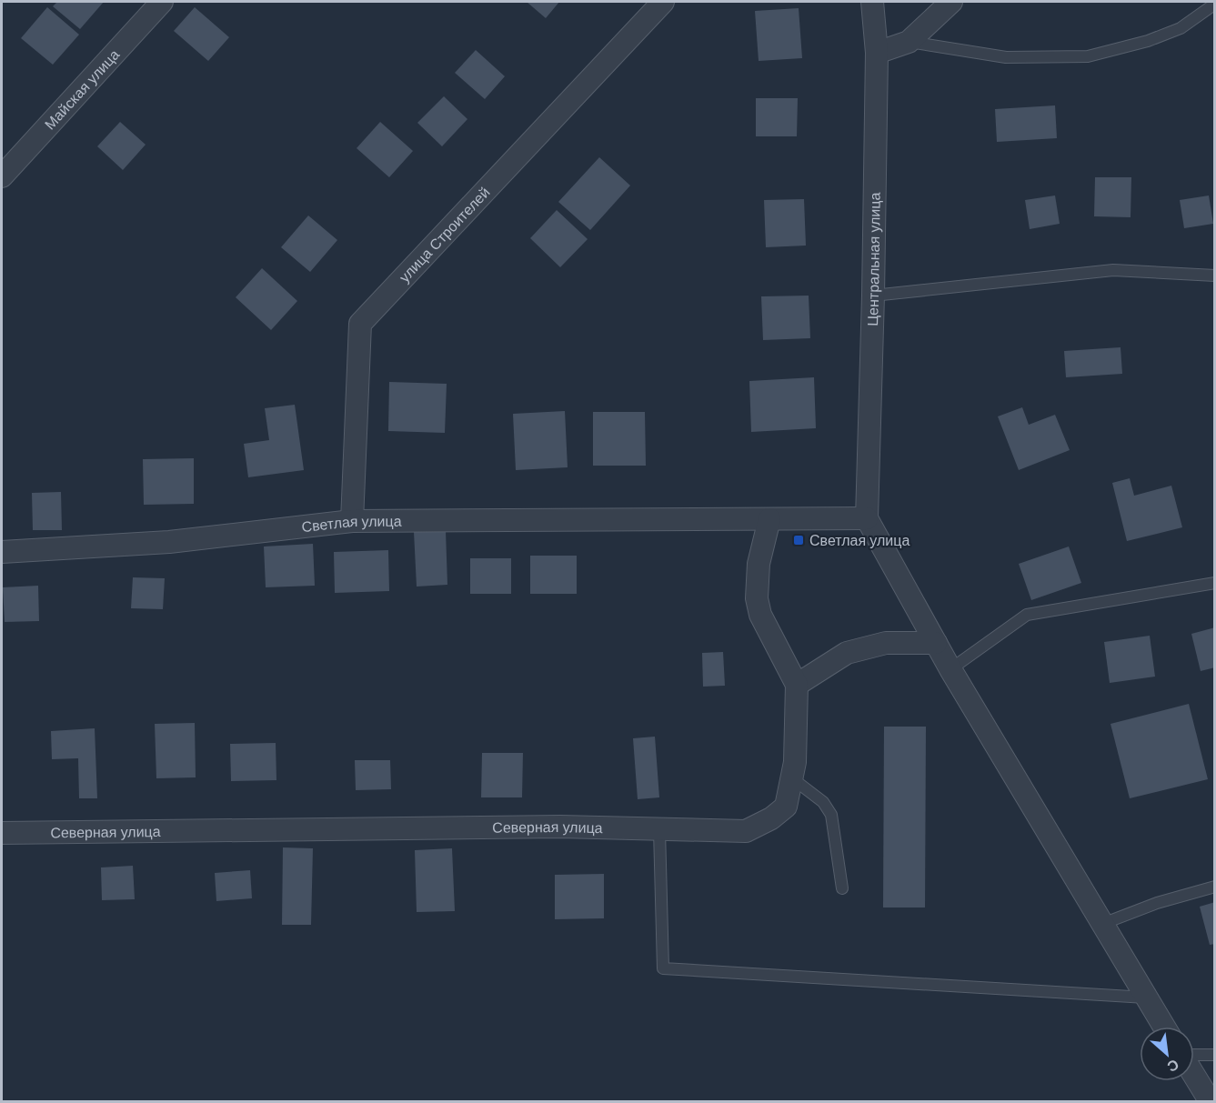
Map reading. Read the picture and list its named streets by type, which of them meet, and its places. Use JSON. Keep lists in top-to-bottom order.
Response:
{
  "streets": {
    "street": [
      "Майская улица",
      "улица Строителей",
      "Центральная улица",
      "Светлая улица",
      "Северная улица"
    ]
  },
  "crossings": [
    ["улица Строителей", "Светлая улица"],
    ["Центральная улица", "Светлая улица"],
    ["Светлая улица", "Северная улица"]
  ],
  "places": {
    "transit": ["Светлая улица"]
  },
  "north": "bottom right"
}
